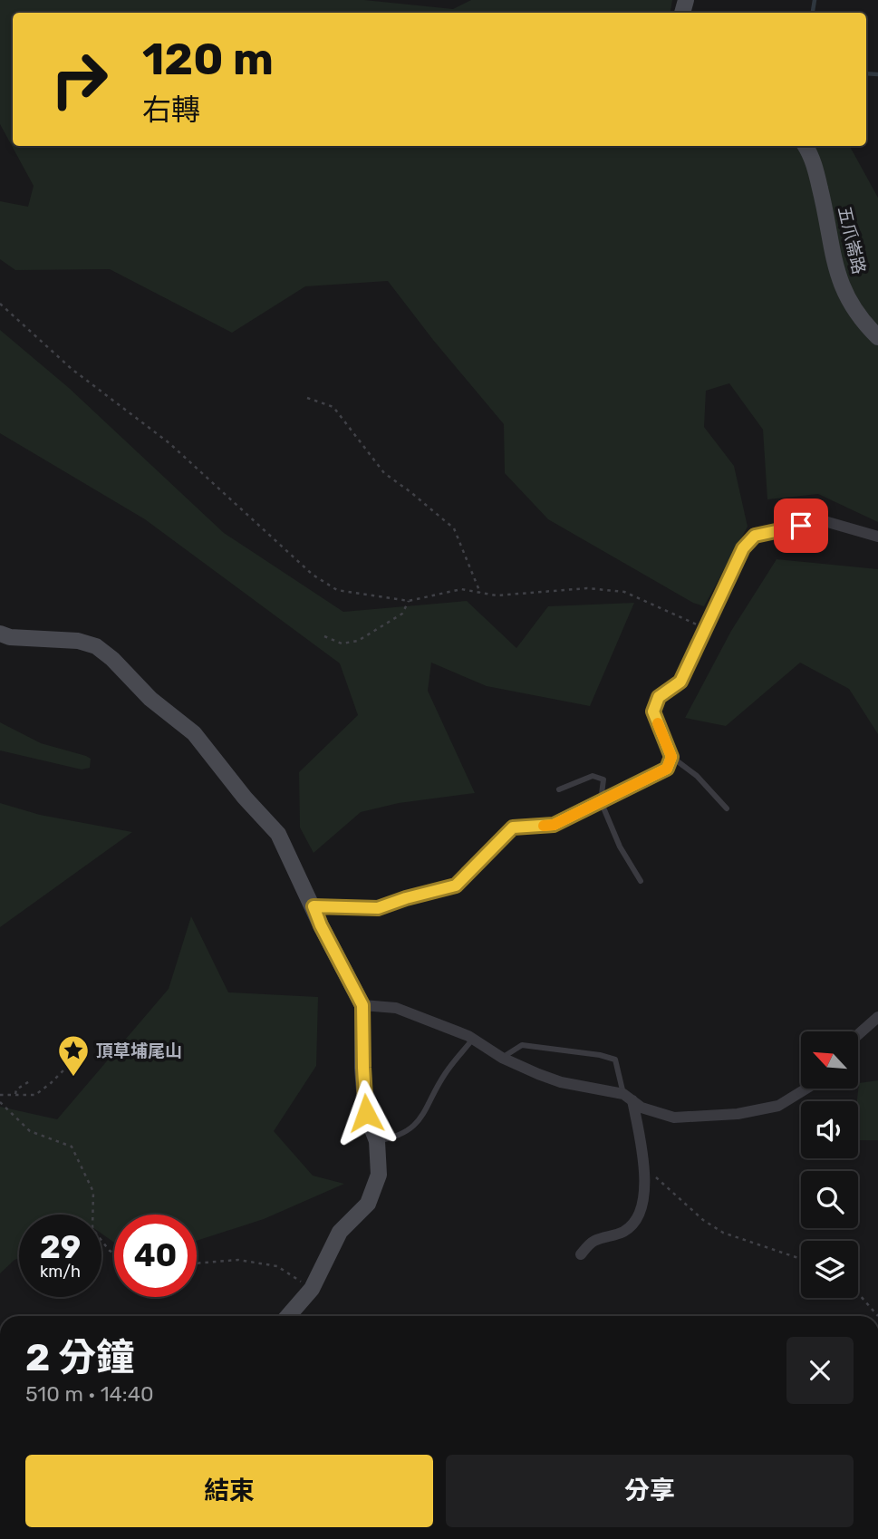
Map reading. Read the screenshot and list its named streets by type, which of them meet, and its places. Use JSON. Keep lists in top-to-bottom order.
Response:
{
  "streets": {
    "street": ["五爪崙路"]
  },
  "places": {
    "place": ["頂草埔尾山"]
  },
  "north": "top left",
  "page": {
    "turn": ["120 m", "右轉"],
    "speed": "29 km/h",
    "limit": "40",
    "heading": ["2 分鐘", "510 m · 14:40"],
    "buttons": ["結束", "分享"]
  }
}
